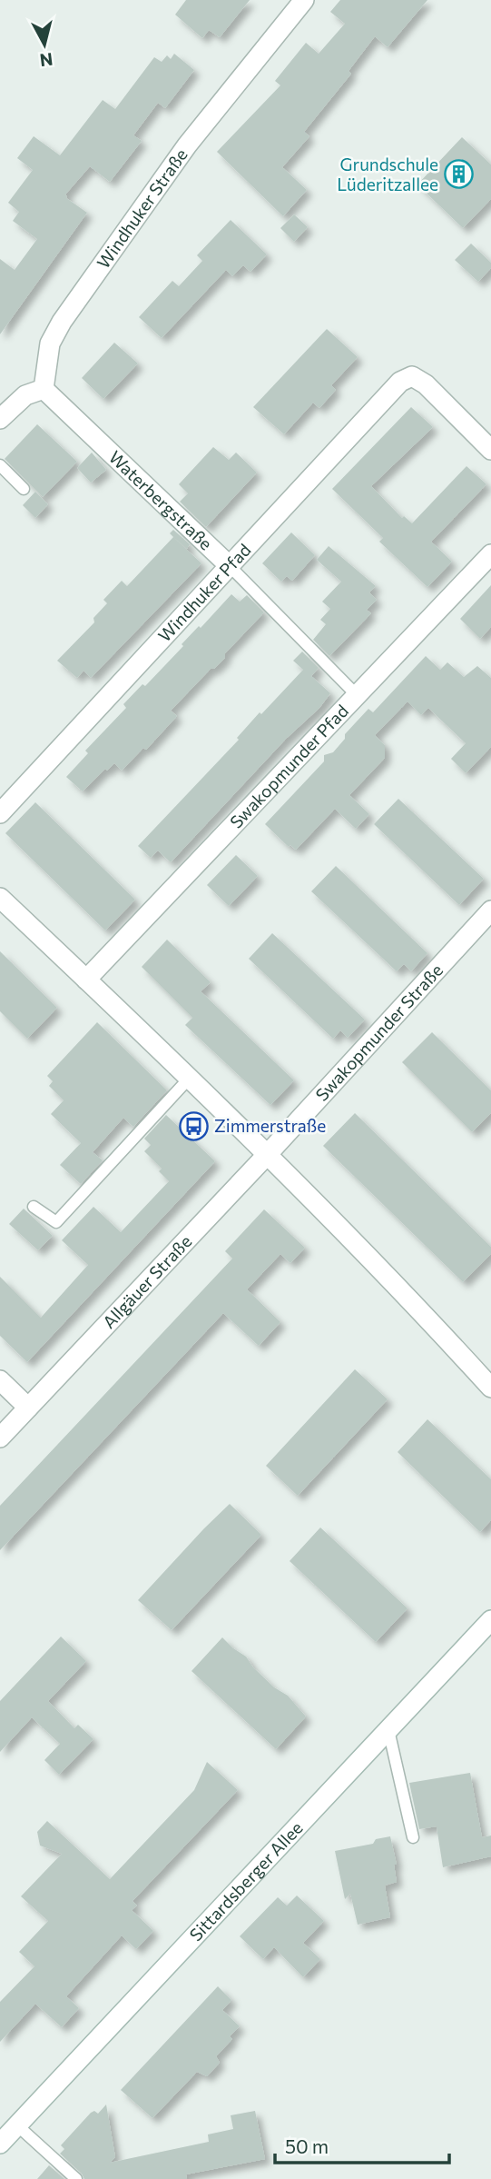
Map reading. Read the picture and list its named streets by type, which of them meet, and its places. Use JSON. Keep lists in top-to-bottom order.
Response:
{
  "streets": {
    "street": [
      "Windhuker Straße",
      "Waterbergstraße",
      "Windhuker Pfad",
      "Swakopmunder Pfad",
      "Swakopmunder Straße",
      "Allgäuer Straße",
      "Sittardsberger Allee"
    ]
  },
  "crossings": [
    ["Windhuker Straße", "Waterbergstraße"],
    ["Waterbergstraße", "Windhuker Pfad"],
    ["Waterbergstraße", "Swakopmunder Pfad"],
    ["Swakopmunder Straße", "Allgäuer Straße"]
  ],
  "places": {
    "building": ["Grundschule Lüderitzallee"],
    "bus stop": ["Zimmerstraße"]
  },
  "scale_bar": "50 m",
  "north": "bottom"
}
